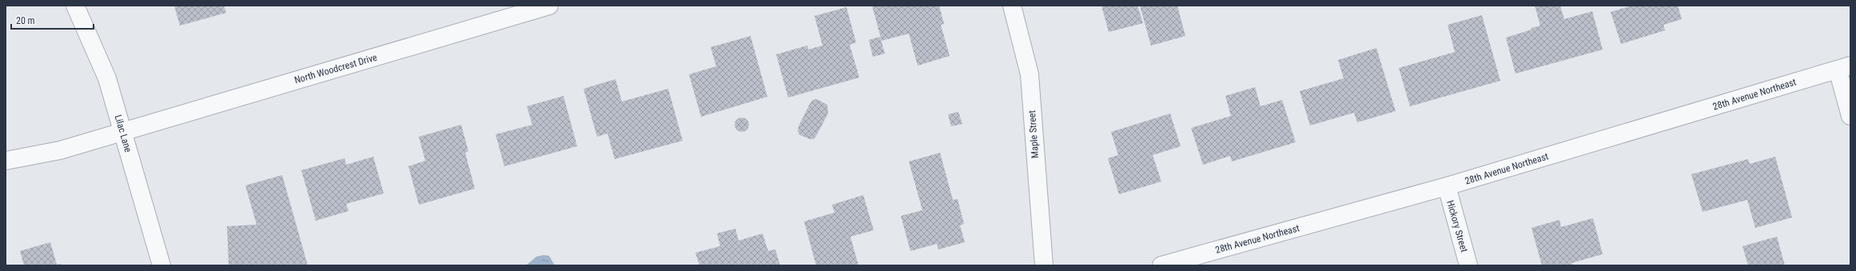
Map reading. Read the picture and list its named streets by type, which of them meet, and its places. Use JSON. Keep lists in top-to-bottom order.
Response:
{
  "streets": {
    "street": [
      "North Woodcrest Drive",
      "28th Avenue Northeast",
      "Lilac Lane",
      "Maple Street",
      "Hickory Street"
    ]
  },
  "crossings": [
    ["North Woodcrest Drive", "Lilac Lane"],
    ["28th Avenue Northeast", "Hickory Street"]
  ],
  "scale_bar": "20 m"
}
